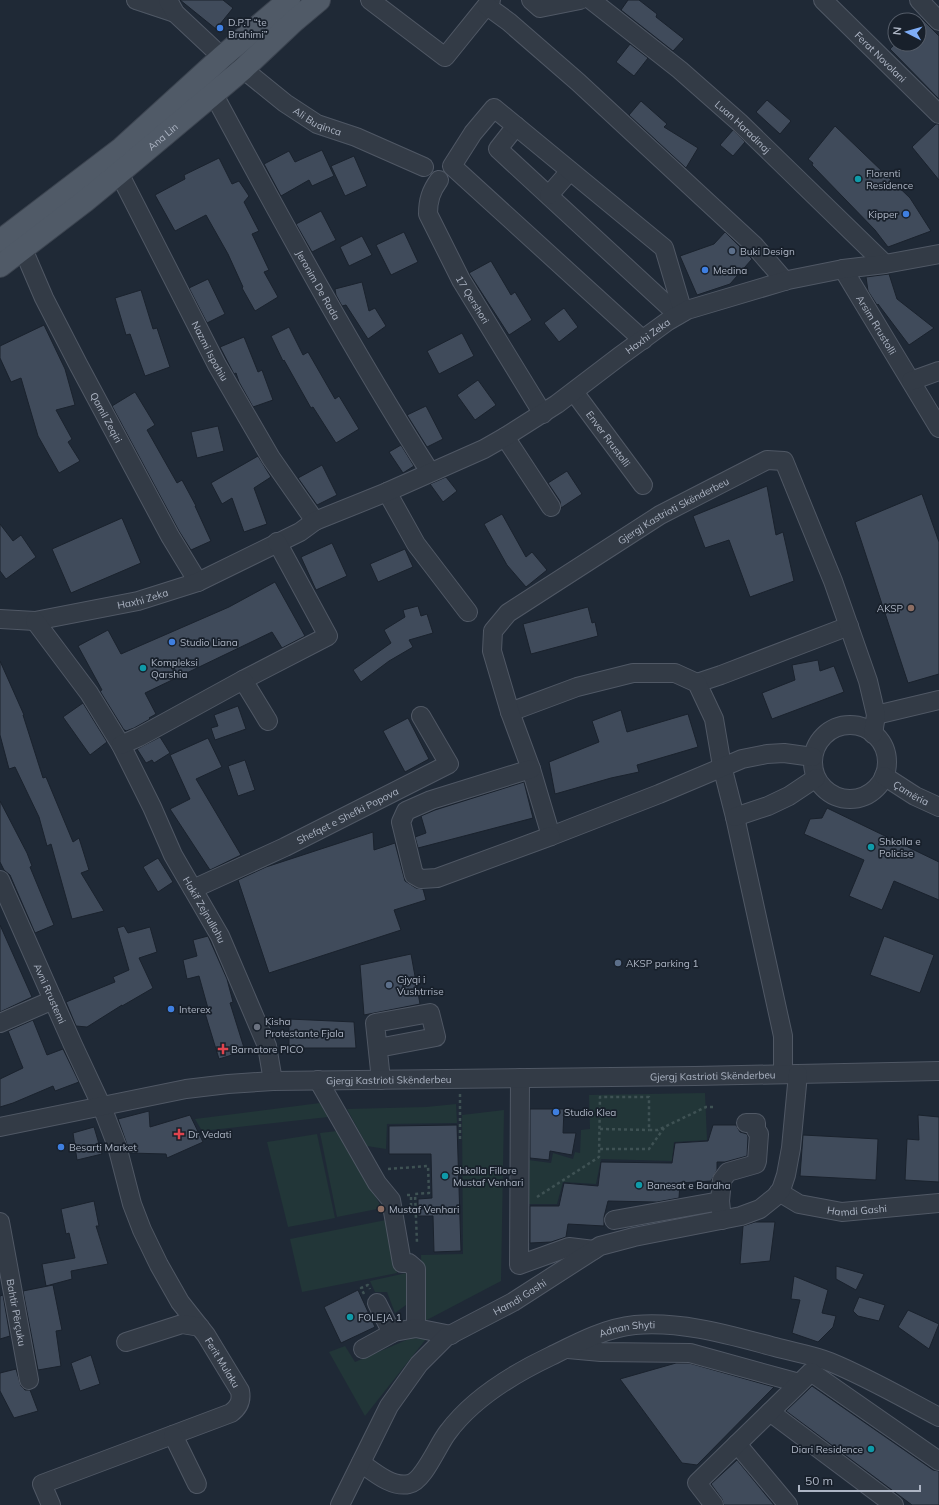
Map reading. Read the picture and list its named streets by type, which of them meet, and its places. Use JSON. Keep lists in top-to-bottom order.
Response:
{
  "streets": {
    "main road": ["Ana Lin"],
    "street": [
      "Ferat Novolani",
      "Ali Buqinca",
      "Luan Haradinaj",
      "Jeronim De Rada",
      "17 Qershori",
      "Arsim Rrustolli",
      "Haxhi Zeka",
      "Nazmi Ispahiu",
      "Qamil Zeqiri",
      "Enver Rrustolli",
      "Gjergj Kastrioti Skënderbeu",
      "Çamëria",
      "Shefqet e Shefki Popova",
      "Hakif Zejnullahu",
      "Avni Rrustemi",
      "Hamdi Gashi",
      "Bahtir Përçuku",
      "Adnan Shyti",
      "Ferit Mulaku"
    ]
  },
  "crossings": [
    ["Ali Buqinca", "Ana Lin"],
    ["Luan Haradinaj", "Haxhi Zeka"],
    ["Ana Lin", "Jeronim De Rada"],
    ["Ana Lin", "Nazmi Ispahiu"],
    ["Ana Lin", "Qamil Zeqiri"],
    ["Jeronim De Rada", "Haxhi Zeka"],
    ["17 Qershori", "Haxhi Zeka"],
    ["Arsim Rrustolli", "Haxhi Zeka"],
    ["Haxhi Zeka", "Nazmi Ispahiu"],
    ["Haxhi Zeka", "Qamil Zeqiri"],
    ["Haxhi Zeka", "Enver Rrustolli"],
    ["Haxhi Zeka", "Hakif Zejnullahu"],
    ["Gjergj Kastrioti Skënderbeu", "Hakif Zejnullahu"],
    ["Gjergj Kastrioti Skënderbeu", "Avni Rrustemi"],
    ["Gjergj Kastrioti Skënderbeu", "Hamdi Gashi"],
    ["Gjergj Kastrioti Skënderbeu", "Ferit Mulaku"],
    ["Shefqet e Shefki Popova", "Hakif Zejnullahu"],
    ["Avni Rrustemi", "Ferit Mulaku"],
    ["Hamdi Gashi", "Adnan Shyti"]
  ],
  "places": {
    "other": [
      "D.P.T “te Brahimi”",
      "Florenti Residence",
      "Kipper",
      "Buki Design",
      "Medina",
      "AKSP",
      "Studio Liana",
      "Kompleksi Qarshia",
      "Shkolla e Policise",
      "AKSP parking 1",
      "Gjyqi i Vushtrrise",
      "Interex",
      "Kisha Protestante Fjala",
      "Studio Klea",
      "Besarti Market",
      "Shkolla Fillore Mustaf Venhari",
      "Banesat e Bardha",
      "Mustaf Venhari",
      "FOLEJA 1",
      "Diari Residence"
    ],
    "health": ["Barnatore PICO", "Dr Vedati"]
  },
  "scale_bar": "50 m",
  "north": "left"
}
